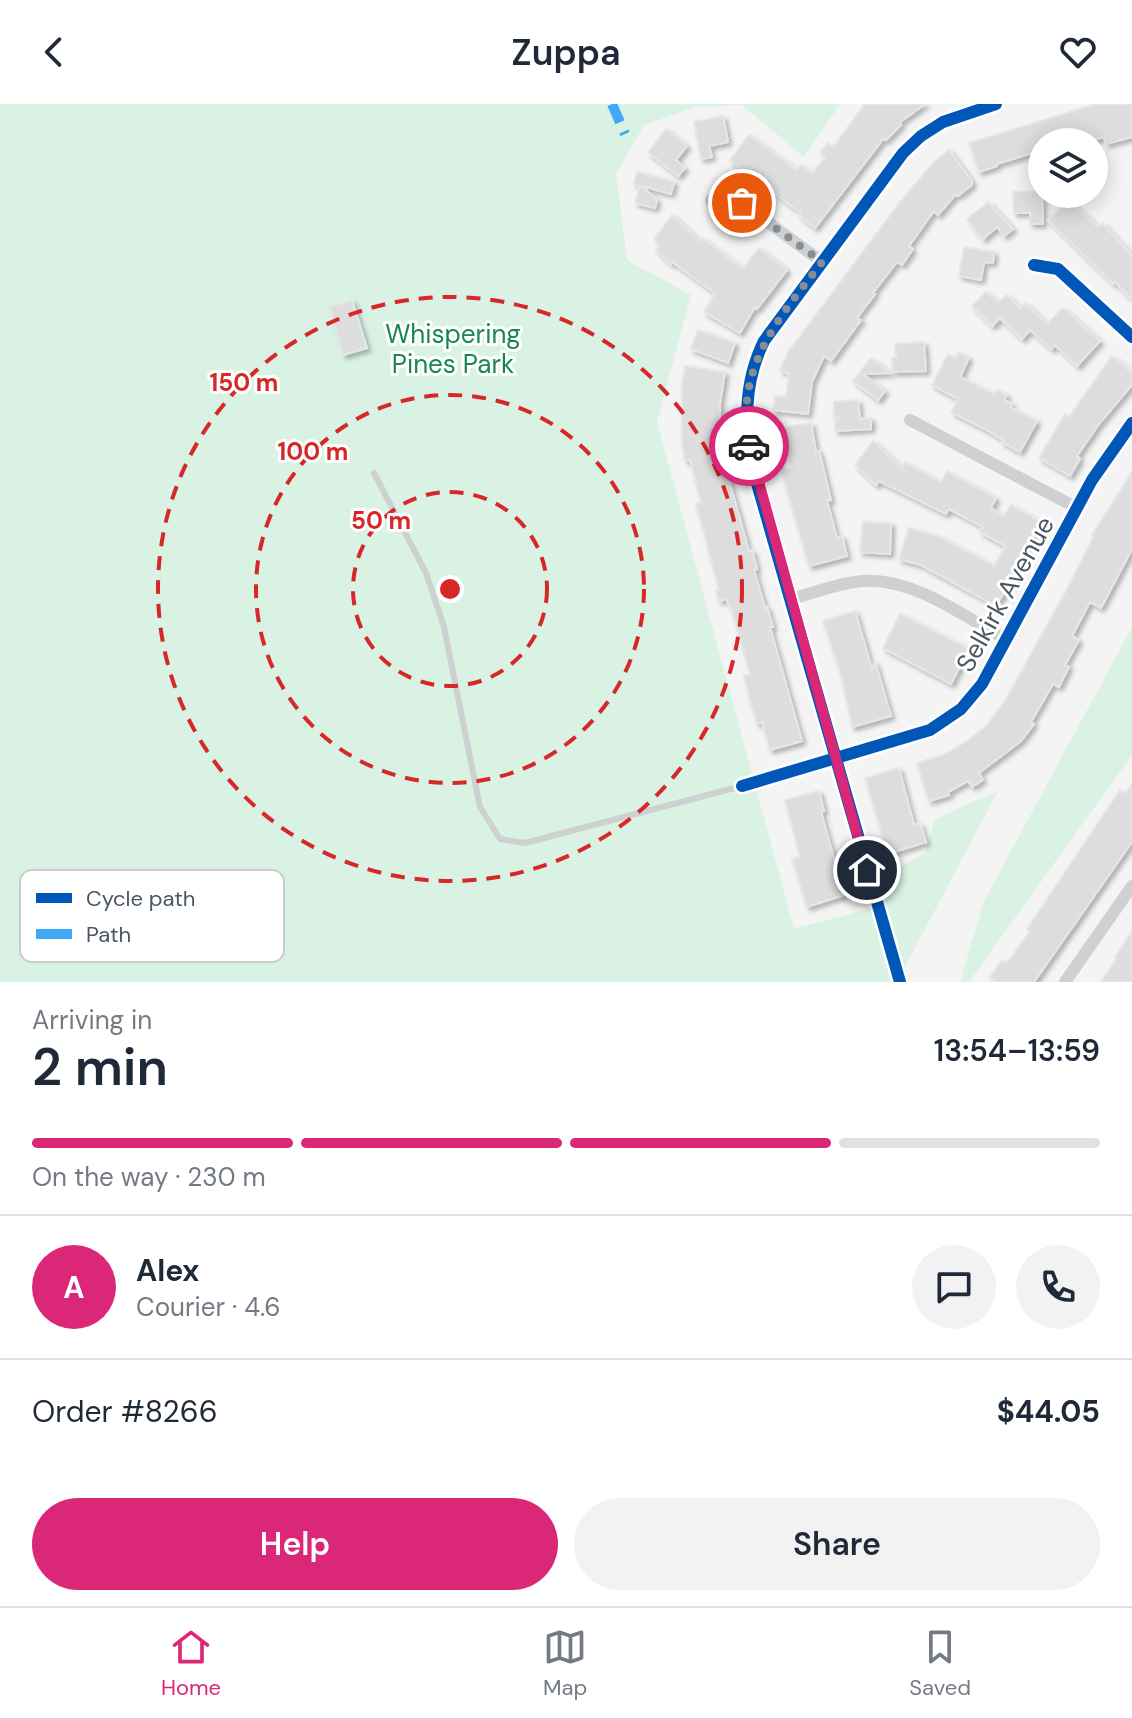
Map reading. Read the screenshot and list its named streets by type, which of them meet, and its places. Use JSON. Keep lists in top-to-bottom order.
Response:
{
  "streets": {
    "street": ["Selkirk Avenue"]
  },
  "parks": ["Whispering Pines Park"],
  "legend": ["Cycle path", "Path"],
  "page": {
    "header": "Zuppa",
    "heading": ["2 min", "Arriving in", "13:54–13:59"],
    "panel": [
      "Alex",
      "Courier · 4.6",
      "Order #8266",
      "$44.05"
    ],
    "bar": "On the way · 230 m",
    "round": "A",
    "buttons": ["Help", "Share"],
    "tabs": ["Home", "Map", "Saved"]
  },
  "rings": ["150 m", "100 m", "50 m"]
}
